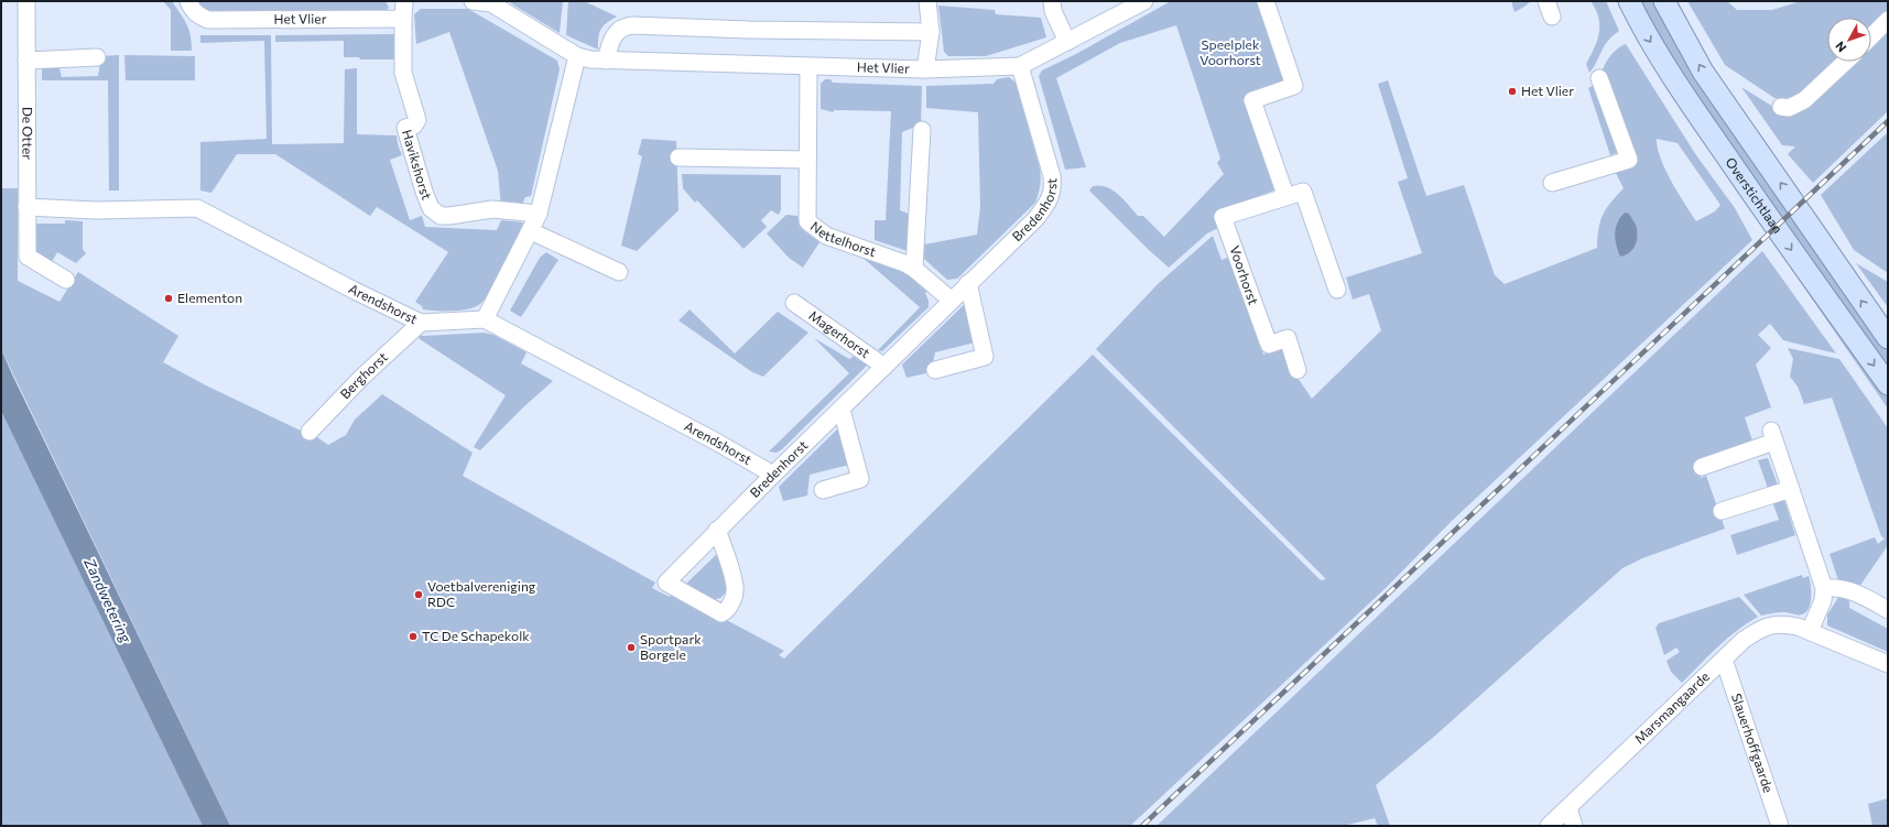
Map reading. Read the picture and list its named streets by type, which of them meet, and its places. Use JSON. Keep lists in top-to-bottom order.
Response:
{
  "streets": {
    "main road": ["Overstichtlaan"],
    "street": [
      "Het Vlier",
      "De Otter",
      "Havikshorst",
      "Bredenhorst",
      "Nettelhorst",
      "Voorhorst",
      "Arendshorst",
      "Magerhorst",
      "Berghorst",
      "Marsmangaarde",
      "Slauerhoffgaarde"
    ]
  },
  "crossings": [
    ["Het Vlier", "Havikshorst"],
    ["Het Vlier", "Bredenhorst"],
    ["Het Vlier", "Nettelhorst"],
    ["De Otter", "Arendshorst"],
    ["Bredenhorst", "Nettelhorst"],
    ["Bredenhorst", "Arendshorst"],
    ["Bredenhorst", "Magerhorst"],
    ["Arendshorst", "Berghorst"],
    ["Marsmangaarde", "Slauerhoffgaarde"]
  ],
  "water": ["Zandwetering"],
  "parks": ["Speelplek Voorhorst"],
  "places": [
    "Het Vlier",
    "Elementon",
    "Voetbalvereniging RDC",
    "TC De Schapekolk",
    "Sportpark Borgele"
  ],
  "north": "bottom left"
}
